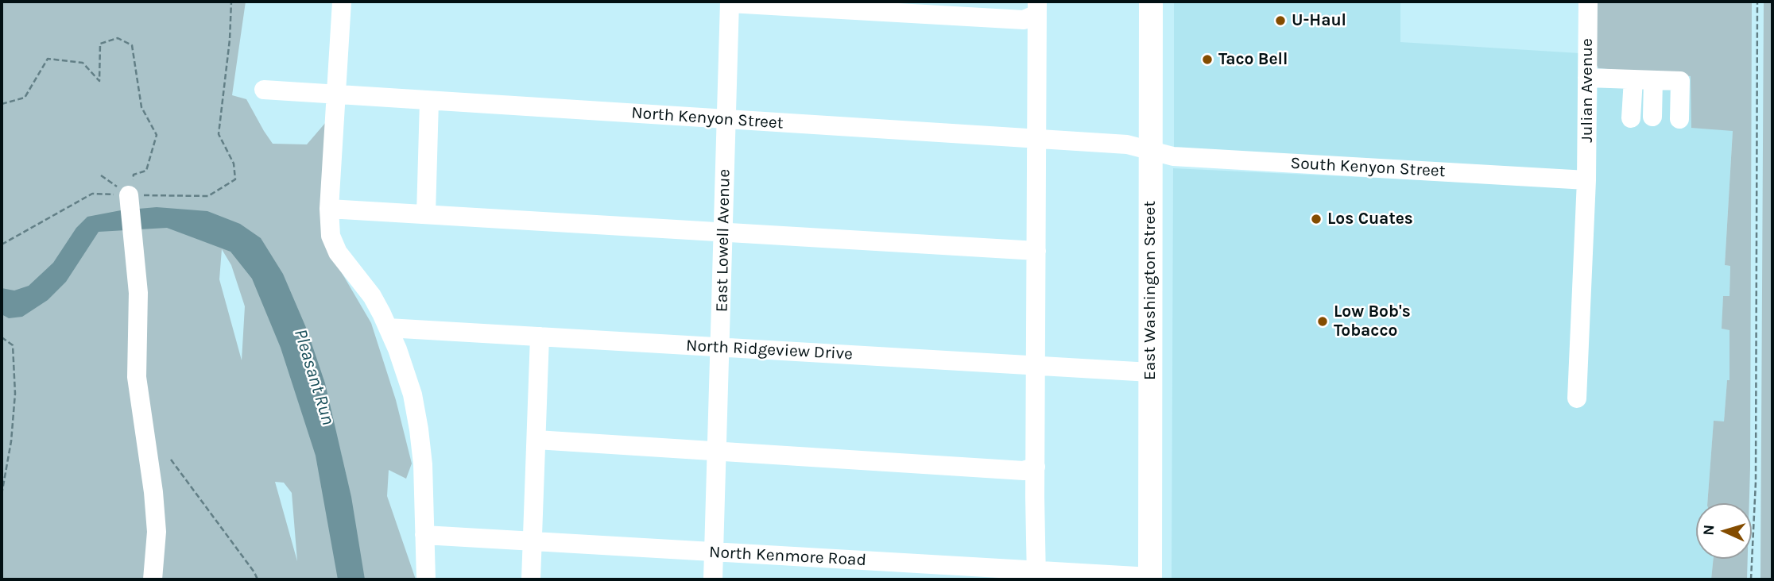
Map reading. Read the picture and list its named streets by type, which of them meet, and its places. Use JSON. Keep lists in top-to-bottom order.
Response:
{
  "streets": {
    "main road": ["East Washington Street"],
    "street": [
      "Julian Avenue",
      "North Kenyon Street",
      "South Kenyon Street",
      "East Lowell Avenue",
      "North Ridgeview Drive",
      "North Kenmore Road"
    ]
  },
  "crossings": [
    ["Julian Avenue", "South Kenyon Street"],
    ["North Kenyon Street", "South Kenyon Street"],
    ["North Kenyon Street", "East Lowell Avenue"],
    ["North Kenyon Street", "East Washington Street"],
    ["South Kenyon Street", "East Washington Street"],
    ["East Lowell Avenue", "North Ridgeview Drive"],
    ["East Lowell Avenue", "North Kenmore Road"],
    ["East Washington Street", "North Ridgeview Drive"],
    ["East Washington Street", "North Kenmore Road"]
  ],
  "water": ["Pleasant Run"],
  "places": [
    "U-Haul",
    "Taco Bell",
    "Los Cuates",
    "Low Bob's Tobacco"
  ],
  "north": "left"
}
